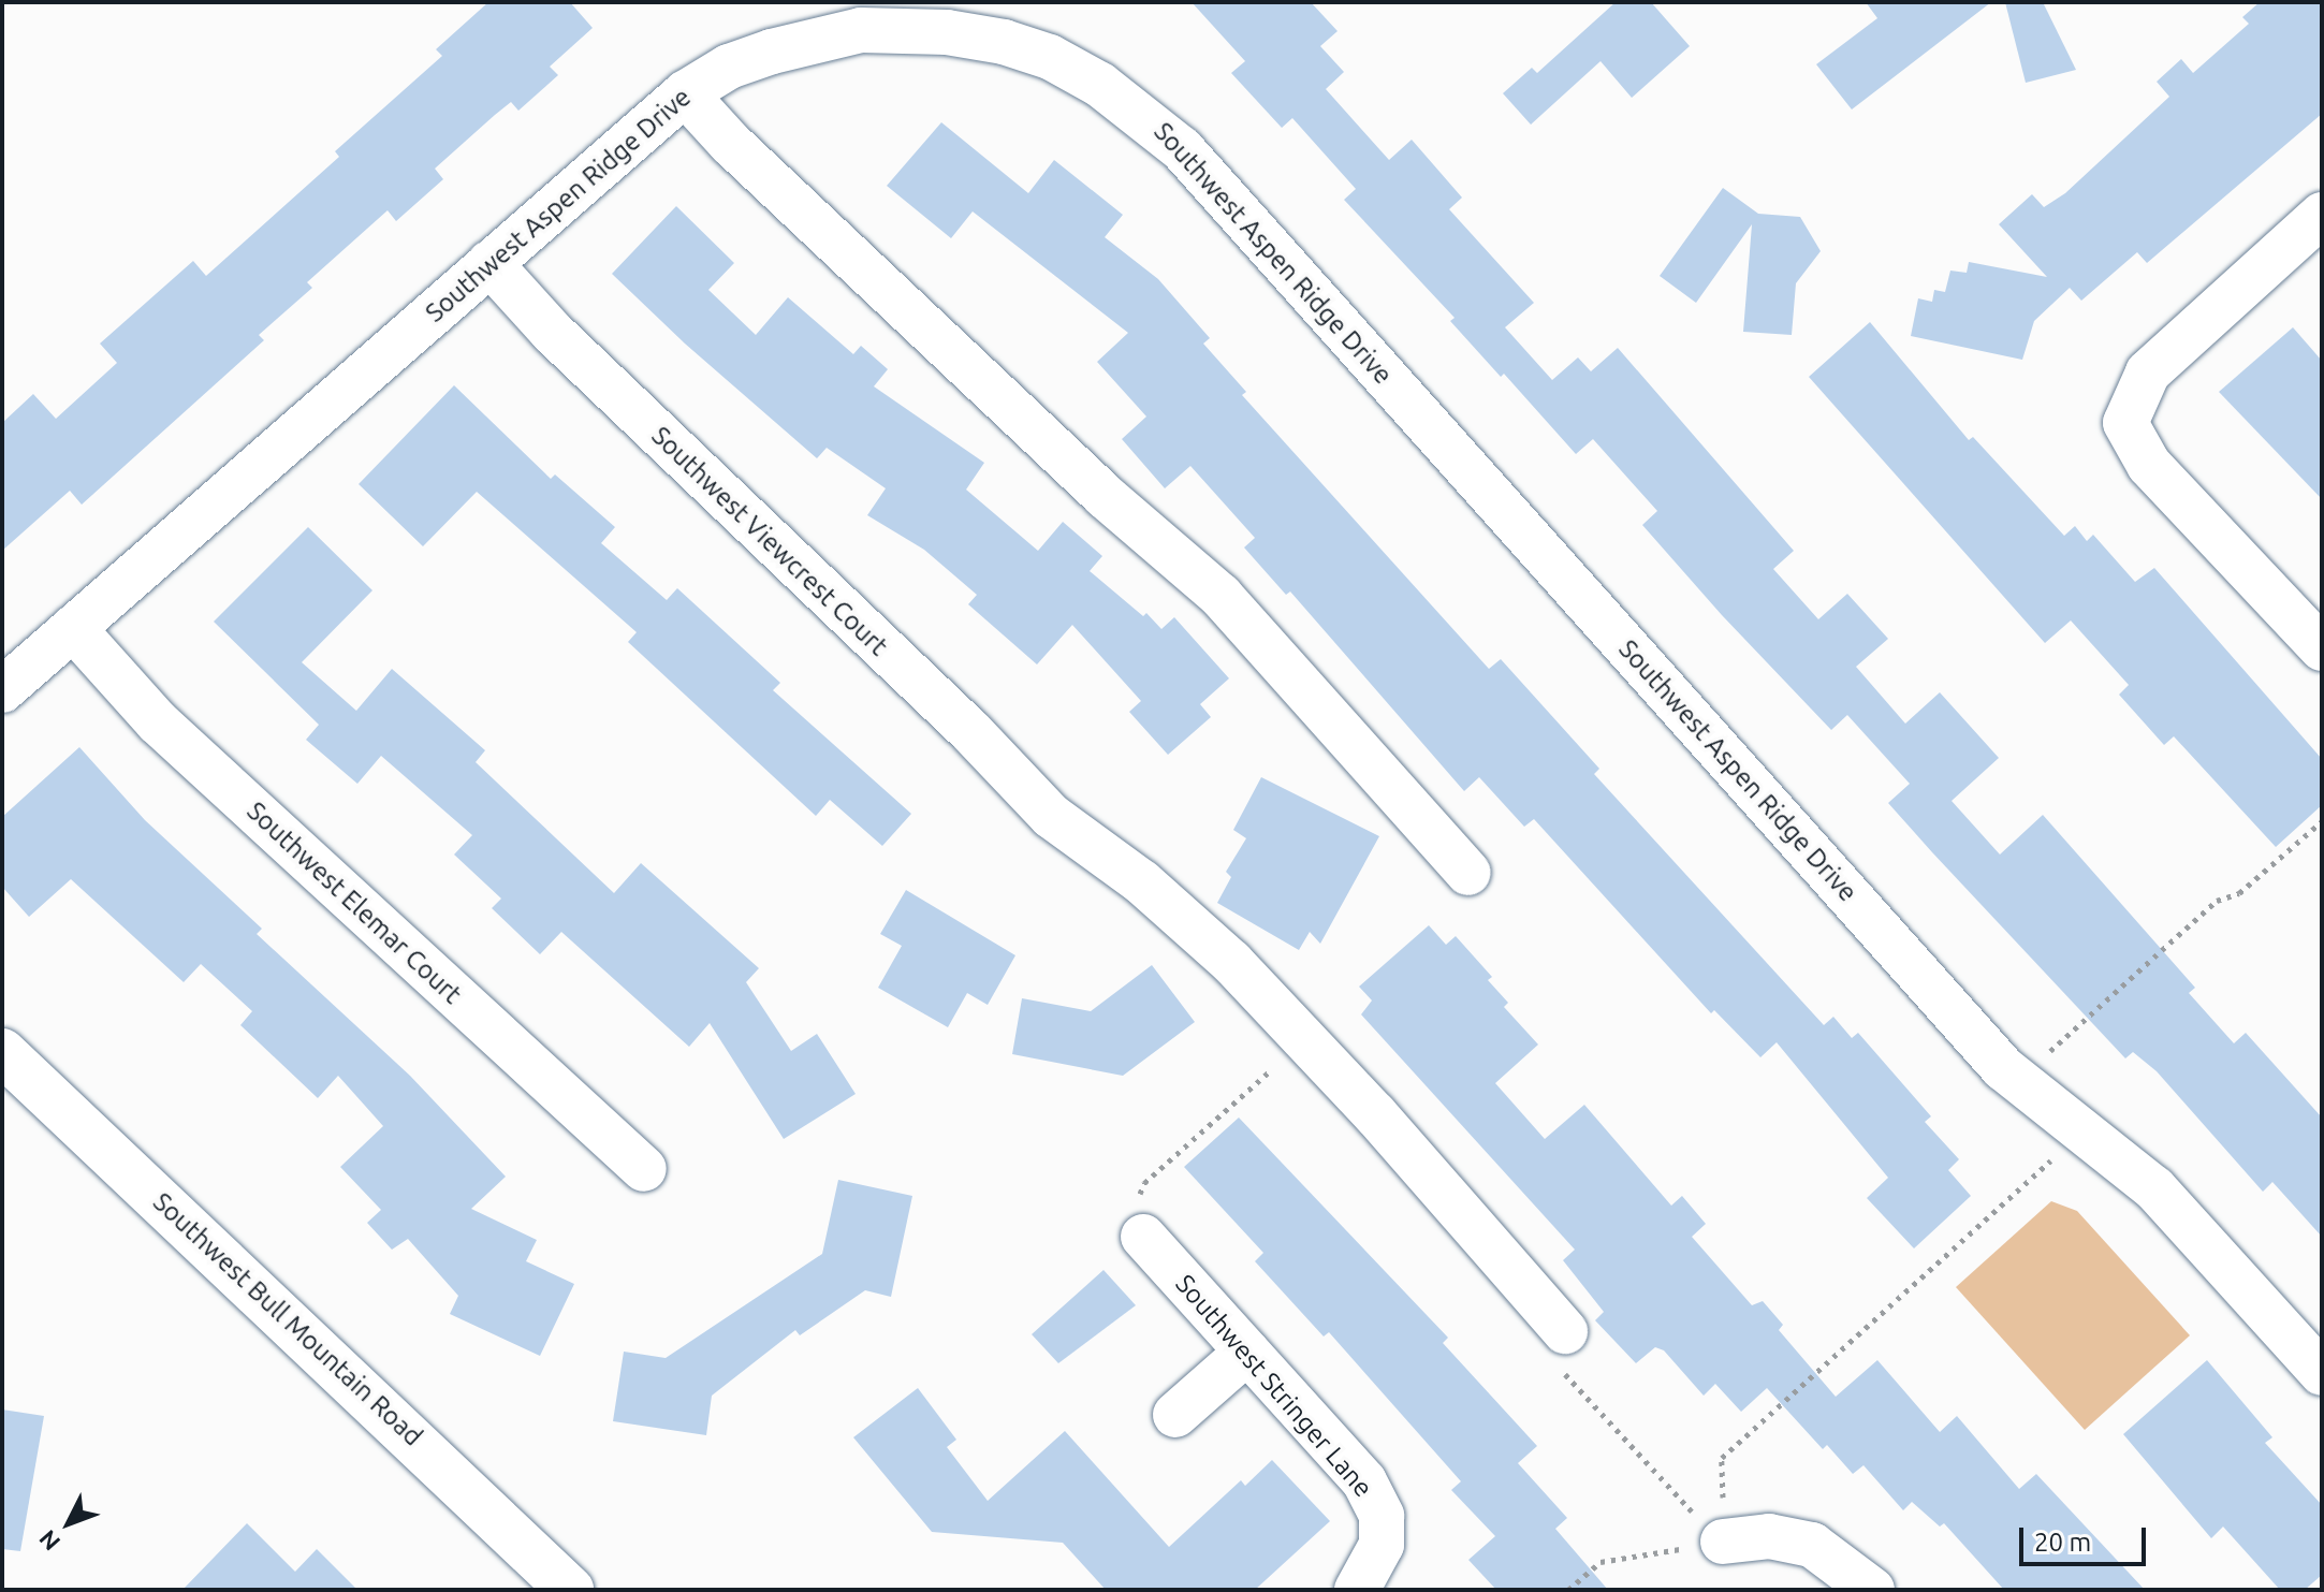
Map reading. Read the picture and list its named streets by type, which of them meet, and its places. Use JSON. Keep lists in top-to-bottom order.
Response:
{
  "streets": {
    "main road": ["Southwest Bull Mountain Road"],
    "street": [
      "Southwest Aspen Ridge Drive",
      "Southwest Viewcrest Court",
      "Southwest Elemar Court",
      "Southwest Stringer Lane"
    ]
  },
  "crossings": [
    ["Southwest Aspen Ridge Drive", "Southwest Viewcrest Court"],
    ["Southwest Aspen Ridge Drive", "Southwest Elemar Court"]
  ],
  "scale_bar": "20 m",
  "north": "bottom left"
}
